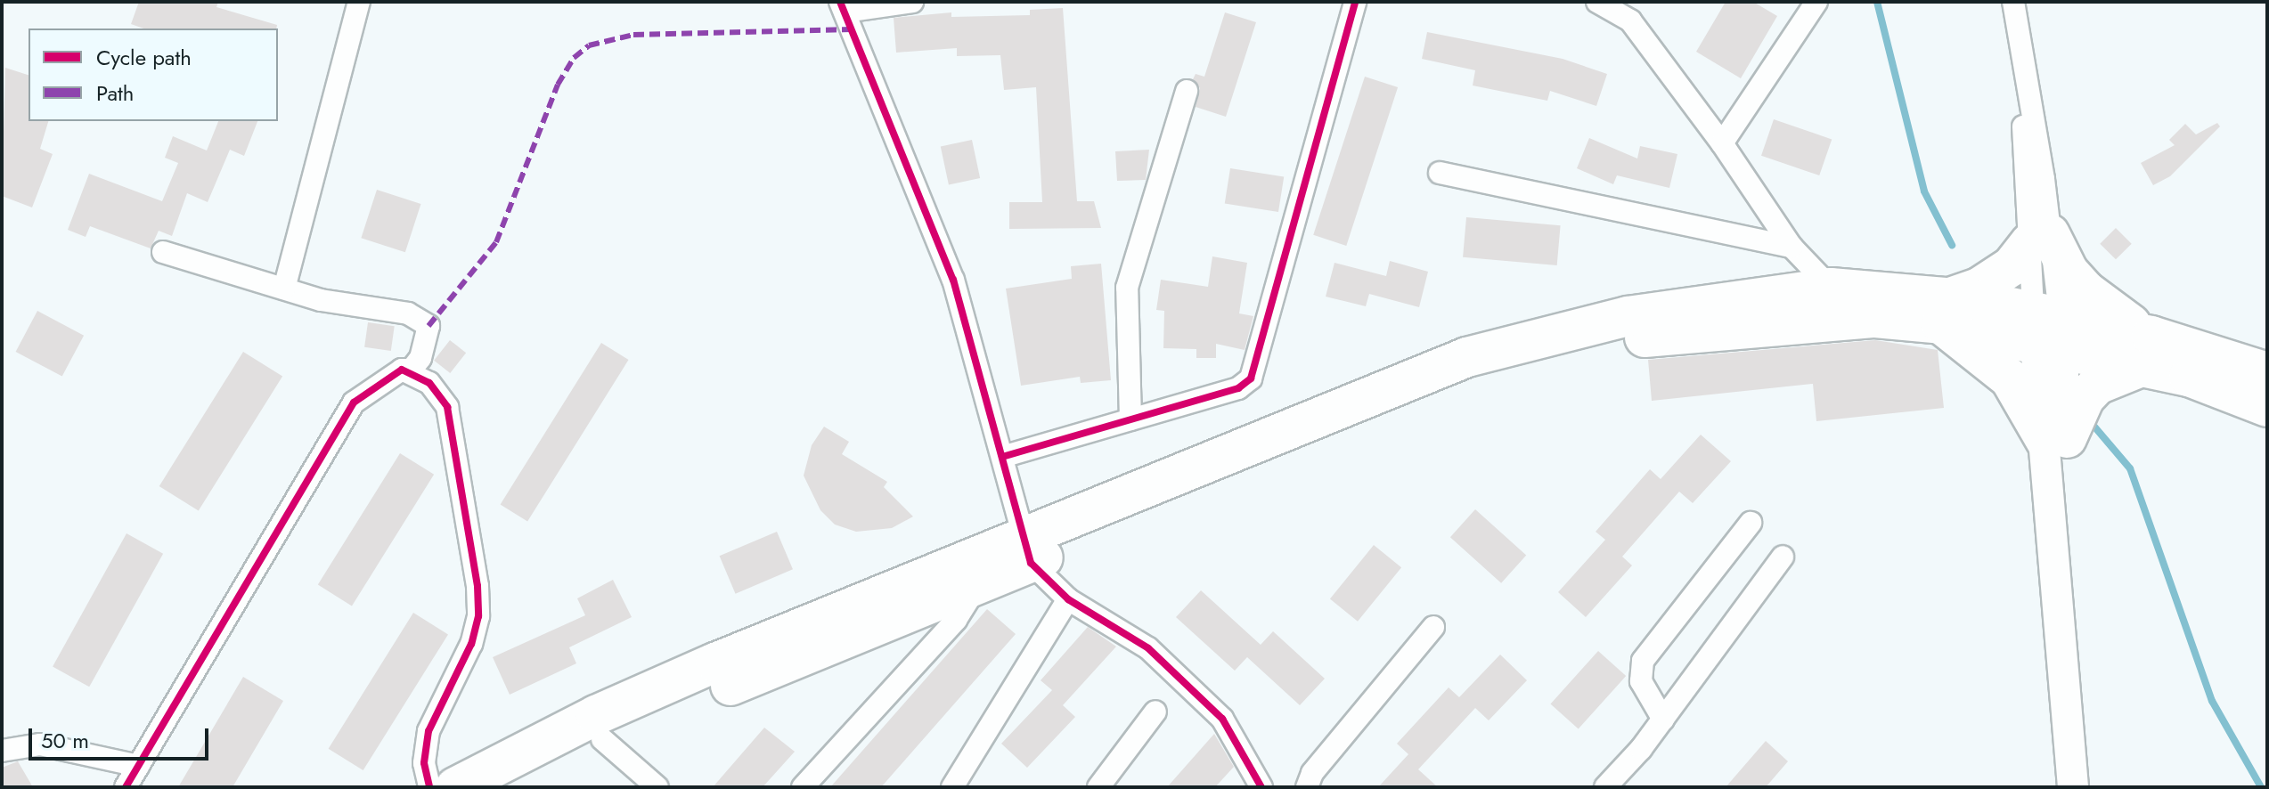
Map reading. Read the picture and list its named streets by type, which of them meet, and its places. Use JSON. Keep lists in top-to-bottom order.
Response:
{
  "legend": ["Cycle path", "Path"],
  "scale_bar": "50 m"
}
